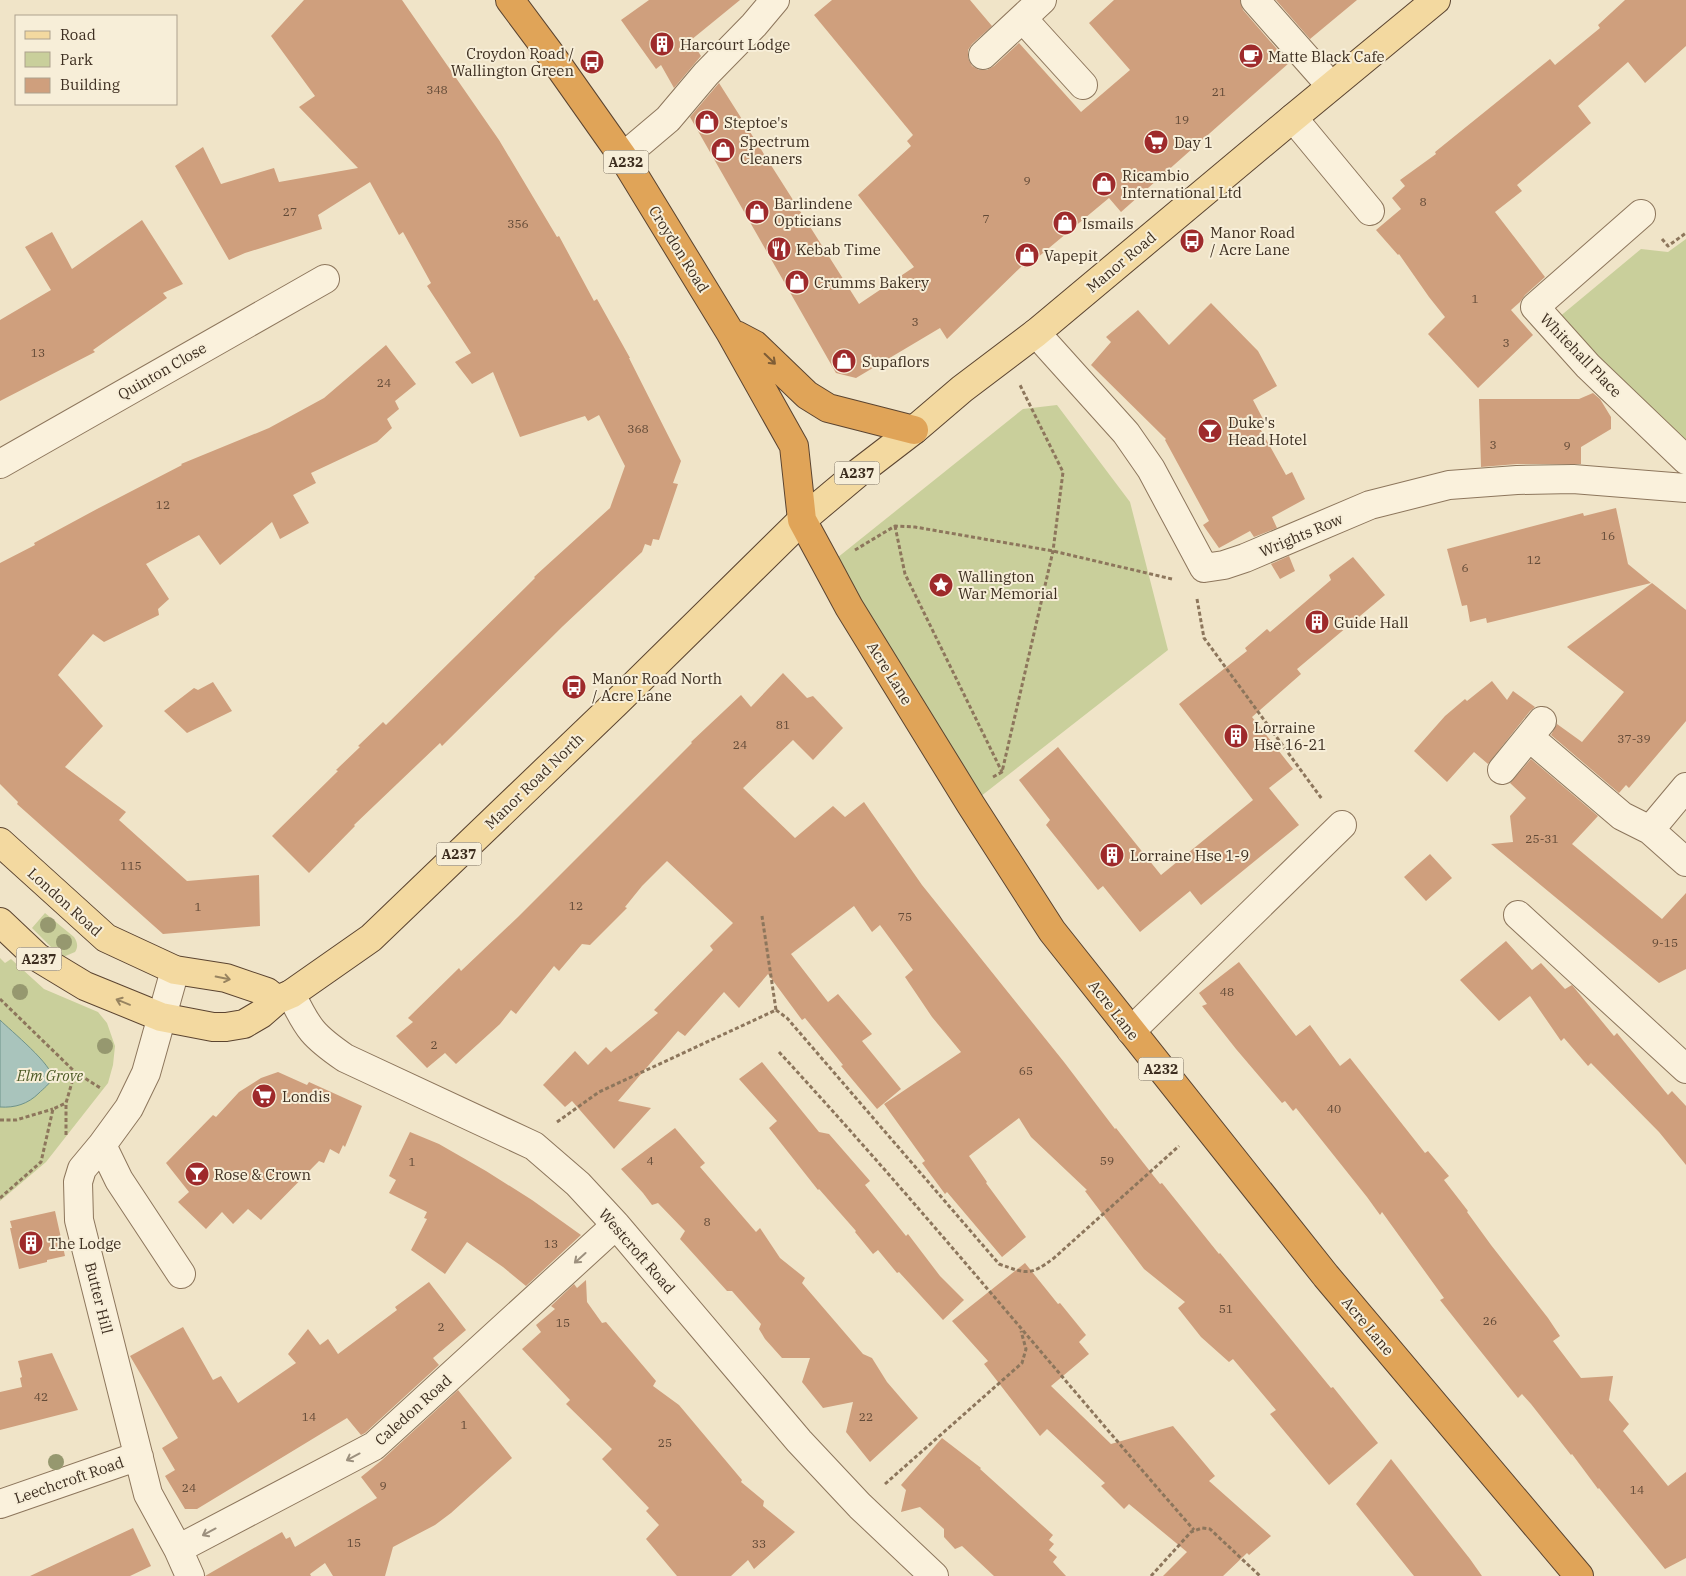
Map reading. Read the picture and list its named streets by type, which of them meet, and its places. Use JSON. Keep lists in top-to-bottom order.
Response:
{
  "streets": {
    "highway": ["A232", "Croydon Road", "Acre Lane"],
    "main road": [
      "Manor Road",
      "A237",
      "Manor Road North",
      "London Road"
    ],
    "street": [
      "Whitehall Place",
      "Quinton Close",
      "Wrights Row",
      "Westcroft Road",
      "Butter Hill",
      "Caledon Road",
      "Leechcroft Road"
    ]
  },
  "crossings": [
    ["Croydon Road", "Manor Road"],
    ["Croydon Road", "Acre Lane"],
    ["Croydon Road", "Manor Road North"],
    ["Manor Road", "Acre Lane"],
    ["Manor Road", "Manor Road North"],
    ["A237", "Manor Road North"],
    ["A237", "Butter Hill"],
    ["Acre Lane", "Manor Road North"],
    ["Manor Road North", "London Road"],
    ["Manor Road North", "Westcroft Road"],
    ["Manor Road North", "Butter Hill"],
    ["London Road", "Westcroft Road"],
    ["London Road", "Butter Hill"],
    ["Westcroft Road", "Caledon Road"],
    ["Butter Hill", "Caledon Road"],
    ["Butter Hill", "Leechcroft Road"]
  ],
  "one_way": ["Caledon Road"],
  "parks": ["Elm Grove"],
  "places": {
    "building": [
      "Harcourt Lodge",
      "Guide Hall",
      "Lorraine Hse 16-21",
      "Lorraine Hse 1-9",
      "The Lodge"
    ],
    "cafe": ["Matte Black Cafe"],
    "bus stop": ["Croydon Road / Wallington Green", "Manor Road / Acre Lane", "Manor Road North / Acre Lane"],
    "shop": [
      "Steptoe's",
      "Spectrum Cleaners",
      "Ricambio International Ltd",
      "Barlindene Opticians",
      "Ismails",
      "Vapepit",
      "Crumms Bakery",
      "Supaflors"
    ],
    "supermarket": ["Day 1", "Londis"],
    "restaurant": ["Kebab Time"],
    "bar": ["Duke's Head Hotel", "Rose & Crown"],
    "place": ["Wallington War Memorial"]
  },
  "house_numbers": [
    "348",
    "21",
    "19",
    "9",
    "8",
    "27",
    "7",
    "356",
    "1",
    "3",
    "3",
    "13",
    "24",
    "368",
    "3",
    "9",
    "12",
    "16",
    "12",
    "6",
    "81",
    "37-39",
    "24",
    "25-31",
    "115",
    "12",
    "1",
    "75",
    "9-15",
    "48",
    "2",
    "65",
    "40",
    "4",
    "59",
    "1",
    "8",
    "13",
    "51",
    "26",
    "15",
    "2",
    "42",
    "14",
    "22",
    "1",
    "25",
    "9",
    "24",
    "14",
    "15",
    "33"
  ],
  "legend": ["Road", "Park", "Building"]
}
